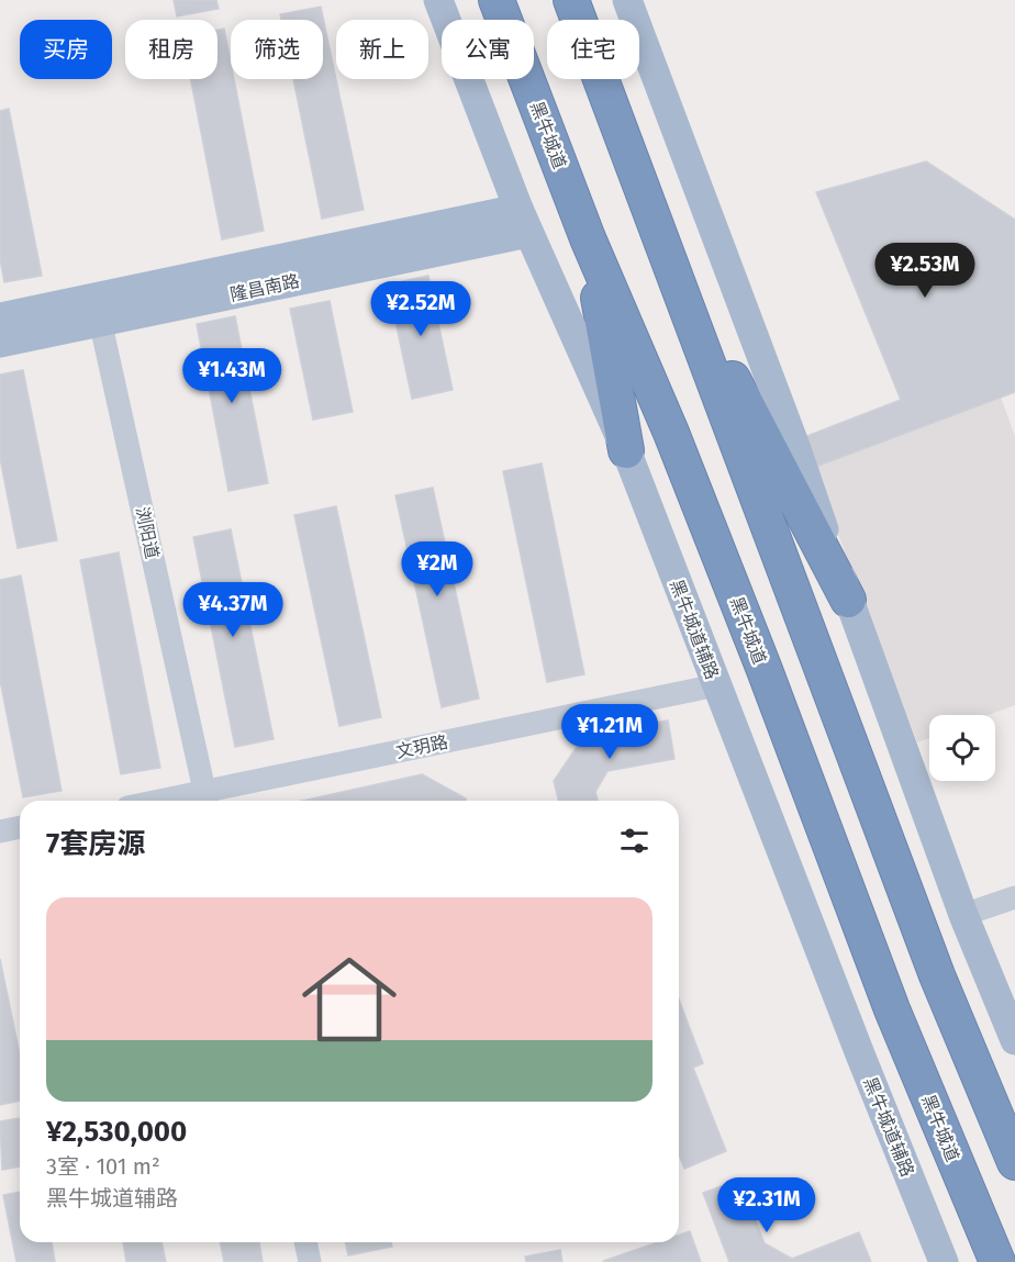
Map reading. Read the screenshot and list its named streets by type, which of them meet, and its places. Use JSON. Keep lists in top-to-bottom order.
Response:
{
  "streets": {
    "highway": ["黑牛城道"],
    "main road": ["隆昌南路", "黑牛城道辅路"],
    "street": ["浏阳道", "文玥路"]
  },
  "crossings": [
    ["隆昌南路", "浏阳道"],
    ["隆昌南路", "黑牛城道辅路"],
    ["浏阳道", "文玥路"],
    ["黑牛城道辅路", "文玥路"]
  ],
  "page": {
    "chip": [
      "买房",
      "租房",
      "筛选",
      "新上",
      "公寓",
      "住宅"
    ],
    "price": [
      "¥2.53M",
      "¥2.52M",
      "¥1.43M",
      "¥2M",
      "¥4.37M",
      "¥1.21M",
      "¥2.31M"
    ],
    "heading": "7套房源",
    "list": [
      {
        "name": "¥2,530,000",
        "note": "3室 · 101 m² · 黑牛城道辅路"
      }
    ]
  }
}
